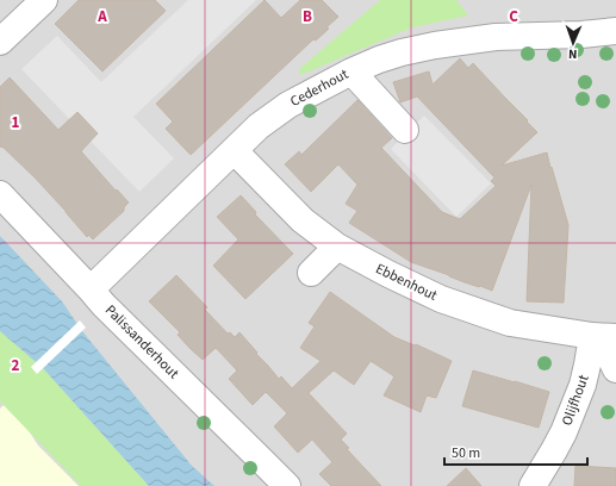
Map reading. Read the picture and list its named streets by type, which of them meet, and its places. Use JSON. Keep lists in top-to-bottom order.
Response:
{
  "streets": {
    "street": [
      "Cederhout",
      "Ebbenhout",
      "Palissanderhout",
      "Olijfhout"
    ]
  },
  "crossings": [
    ["Cederhout", "Ebbenhout"],
    ["Cederhout", "Palissanderhout"],
    ["Ebbenhout", "Olijfhout"]
  ],
  "scale_bar": "50 m",
  "north": "bottom",
  "grid": {
    "columns": ["A", "B", "C"],
    "rows": ["1", "2"]
  }
}
